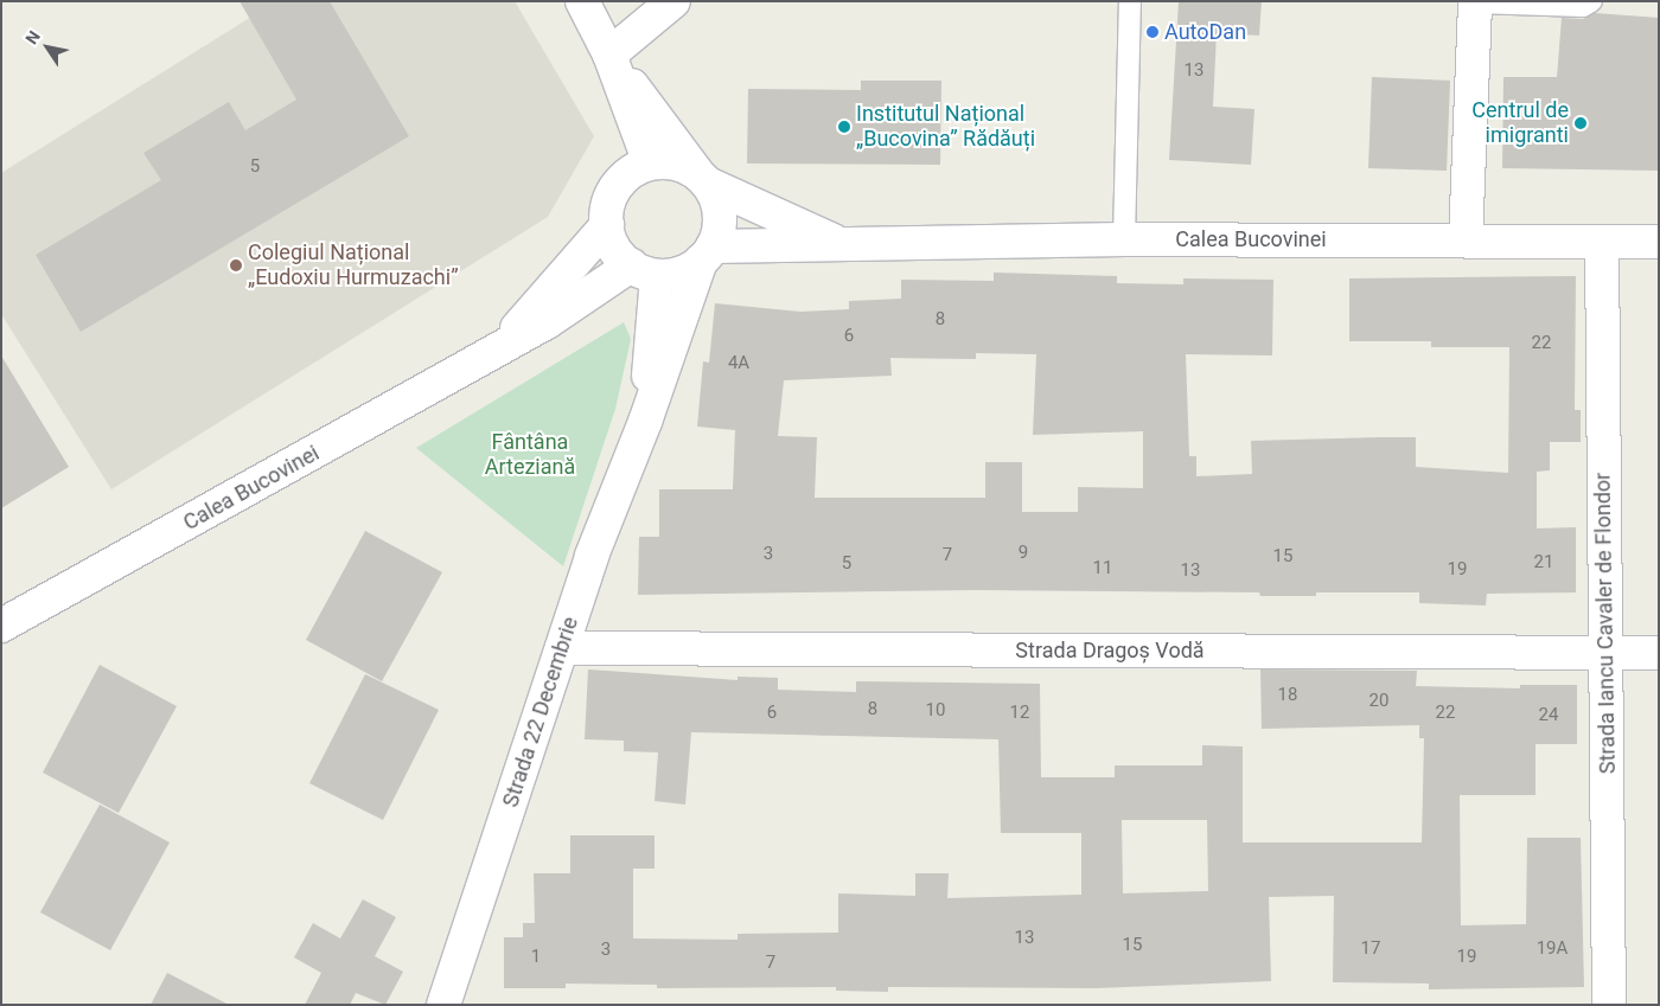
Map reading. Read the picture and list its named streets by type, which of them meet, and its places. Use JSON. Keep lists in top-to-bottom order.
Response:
{
  "streets": {
    "street": [
      "Calea Bucovinei",
      "Strada Iancu Cavaler de Flondor",
      "Strada Dragoș Vodă",
      "Strada 22 Decembrie"
    ]
  },
  "crossings": [
    ["Calea Bucovinei", "Strada Iancu Cavaler de Flondor"],
    ["Calea Bucovinei", "Strada 22 Decembrie"],
    ["Strada Iancu Cavaler de Flondor", "Strada Dragoș Vodă"],
    ["Strada Dragoș Vodă", "Strada 22 Decembrie"]
  ],
  "parks": ["Fântâna Arteziană"],
  "places": [
    "AutoDan",
    "Centrul de imigranti",
    "Institutul Național „Bucovina” Rădăuți",
    "Colegiul Național „Eudoxiu Hurmuzachi”"
  ],
  "house_numbers": [
    "13",
    "5",
    "8",
    "6",
    "22",
    "4A",
    "9",
    "3",
    "7",
    "15",
    "21",
    "5",
    "11",
    "19",
    "13",
    "18",
    "20",
    "8",
    "10",
    "6",
    "12",
    "22",
    "24",
    "13",
    "15",
    "17",
    "19A",
    "3",
    "1",
    "19",
    "7"
  ],
  "north": "top left"
}
